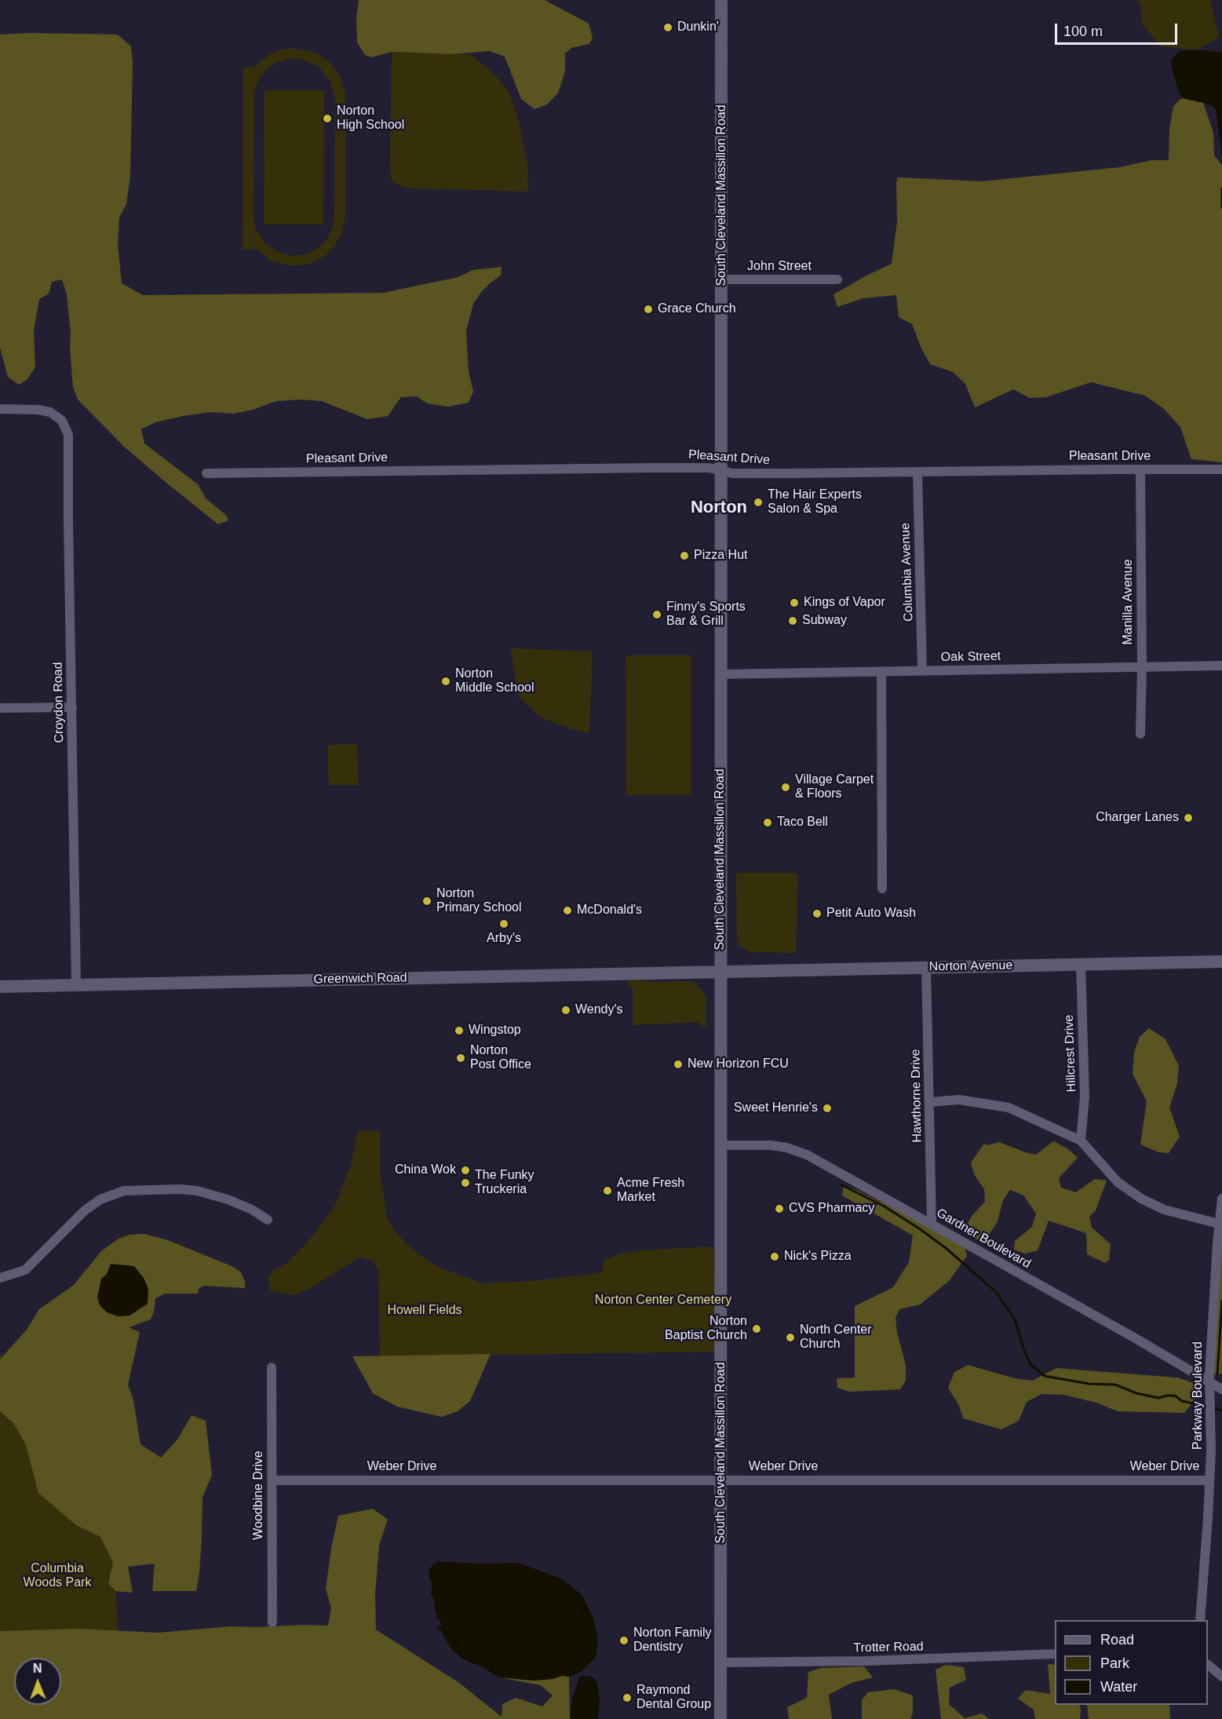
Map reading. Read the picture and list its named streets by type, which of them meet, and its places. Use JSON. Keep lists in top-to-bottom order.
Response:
{
  "streets": {
    "main road": ["South Cleveland Massillon Road", "Norton Avenue", "Greenwich Road"],
    "street": [
      "John Street",
      "Pleasant Drive",
      "Columbia Avenue",
      "Manilla Avenue",
      "Oak Street",
      "Croydon Road",
      "Hillcrest Drive",
      "Hawthorne Drive",
      "Gardner Boulevard",
      "Parkway Boulevard",
      "Weber Drive",
      "Woodbine Drive",
      "Trotter Road"
    ]
  },
  "crossings": [
    ["South Cleveland Massillon Road", "John Street"],
    ["South Cleveland Massillon Road", "Pleasant Drive"],
    ["South Cleveland Massillon Road", "Oak Street"],
    ["South Cleveland Massillon Road", "Norton Avenue"],
    ["South Cleveland Massillon Road", "Greenwich Road"],
    ["South Cleveland Massillon Road", "Gardner Boulevard"],
    ["South Cleveland Massillon Road", "Weber Drive"],
    ["South Cleveland Massillon Road", "Trotter Road"],
    ["Pleasant Drive", "Columbia Avenue"],
    ["Pleasant Drive", "Manilla Avenue"],
    ["Columbia Avenue", "Oak Street"],
    ["Manilla Avenue", "Oak Street"],
    ["Croydon Road", "Greenwich Road"],
    ["Norton Avenue", "Greenwich Road"],
    ["Norton Avenue", "Hillcrest Drive"],
    ["Norton Avenue", "Hawthorne Drive"],
    ["Hawthorne Drive", "Gardner Boulevard"],
    ["Gardner Boulevard", "Parkway Boulevard"],
    ["Parkway Boulevard", "Weber Drive"],
    ["Weber Drive", "Woodbine Drive"]
  ],
  "districts": ["Norton"],
  "parks": ["Norton Center Cemetery", "Howell Fields", "Columbia Woods Park"],
  "places": [
    "Dunkin'",
    "Norton High School",
    "Grace Church",
    "The Hair Experts Salon & Spa",
    "Pizza Hut",
    "Kings of Vapor",
    "Finny's Sports Bar & Grill",
    "Subway",
    "Norton Middle School",
    "Village Carpet & Floors",
    "Charger Lanes",
    "Taco Bell",
    "Norton Primary School",
    "McDonald's",
    "Petit Auto Wash",
    "Arby's",
    "Wendy's",
    "Wingstop",
    "Norton Post Office",
    "New Horizon FCU",
    "Sweet Henrie's",
    "China Wok",
    "The Funky Truckeria",
    "Acme Fresh Market",
    "CVS Pharmacy",
    "Nick's Pizza",
    "Norton Baptist Church",
    "North Center Church",
    "Norton Family Dentistry",
    "Raymond Dental Group"
  ],
  "legend": ["Road", "Park", "Water"],
  "scale_bar": "100 m",
  "north": "top"
}
